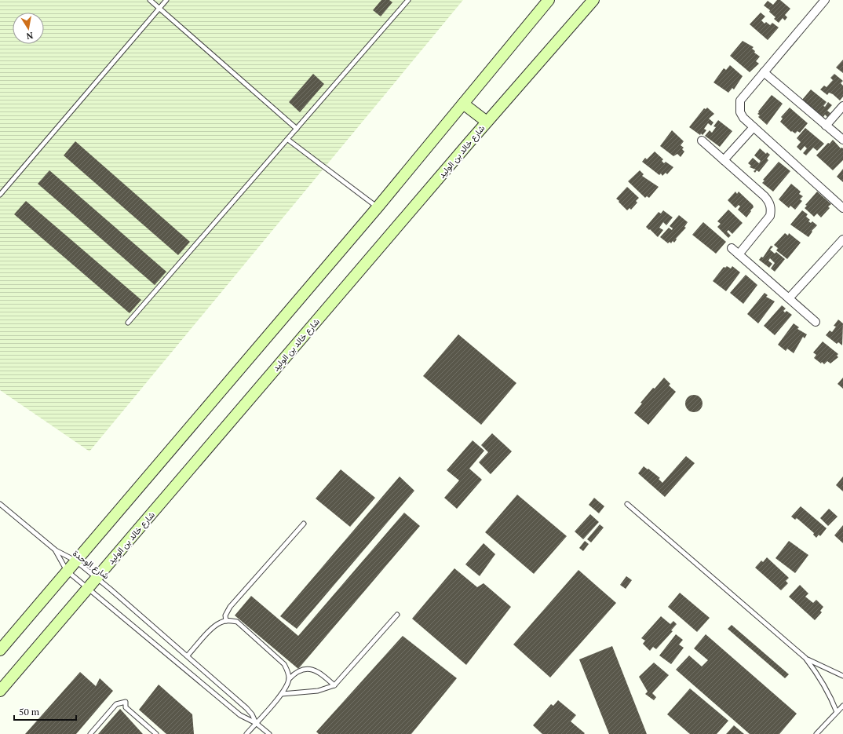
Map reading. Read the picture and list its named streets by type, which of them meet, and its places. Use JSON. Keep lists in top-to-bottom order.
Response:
{
  "streets": {
    "main road": ["شارع خالد بن الوليد"],
    "lane": ["شارع الوحدة"]
  },
  "crossings": [
    ["شارع خالد بن الوليد", "شارع الوحدة"]
  ],
  "scale_bar": "50 m",
  "north": "bottom"
}
